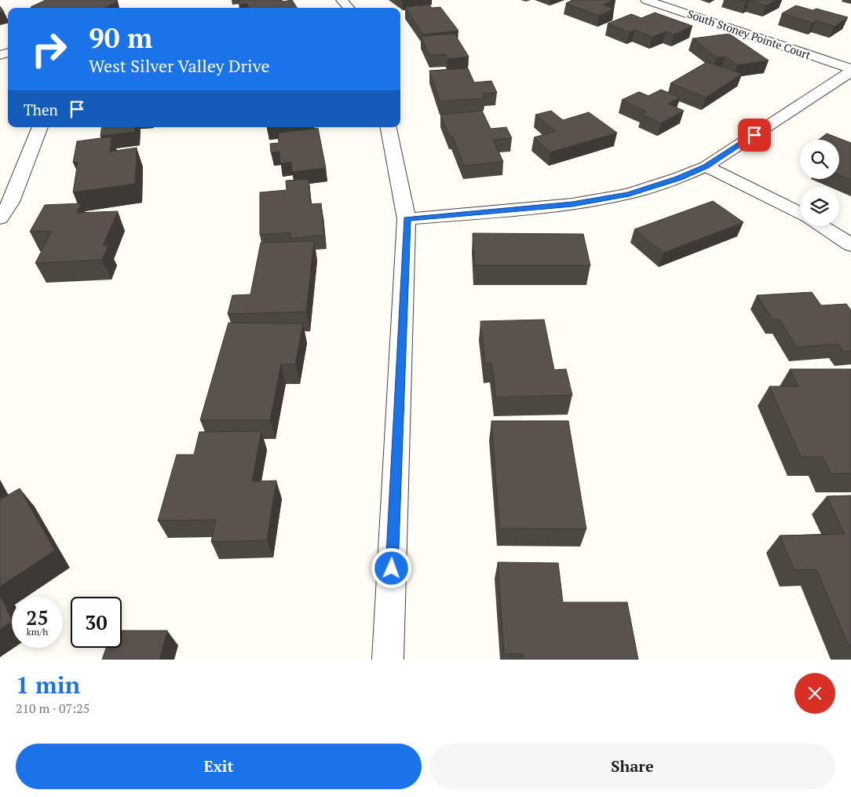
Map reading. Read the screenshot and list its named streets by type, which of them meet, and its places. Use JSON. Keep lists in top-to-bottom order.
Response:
{
  "streets": {
    "street": ["South Stoney Pointe Court"]
  },
  "page": {
    "turn": ["90 m", "West Silver Valley Drive"],
    "then": "Then",
    "speed": "25 km/h",
    "limit": "30",
    "heading": ["1 min", "210 m · 07:25"],
    "buttons": ["Exit", "Share"]
  }
}
